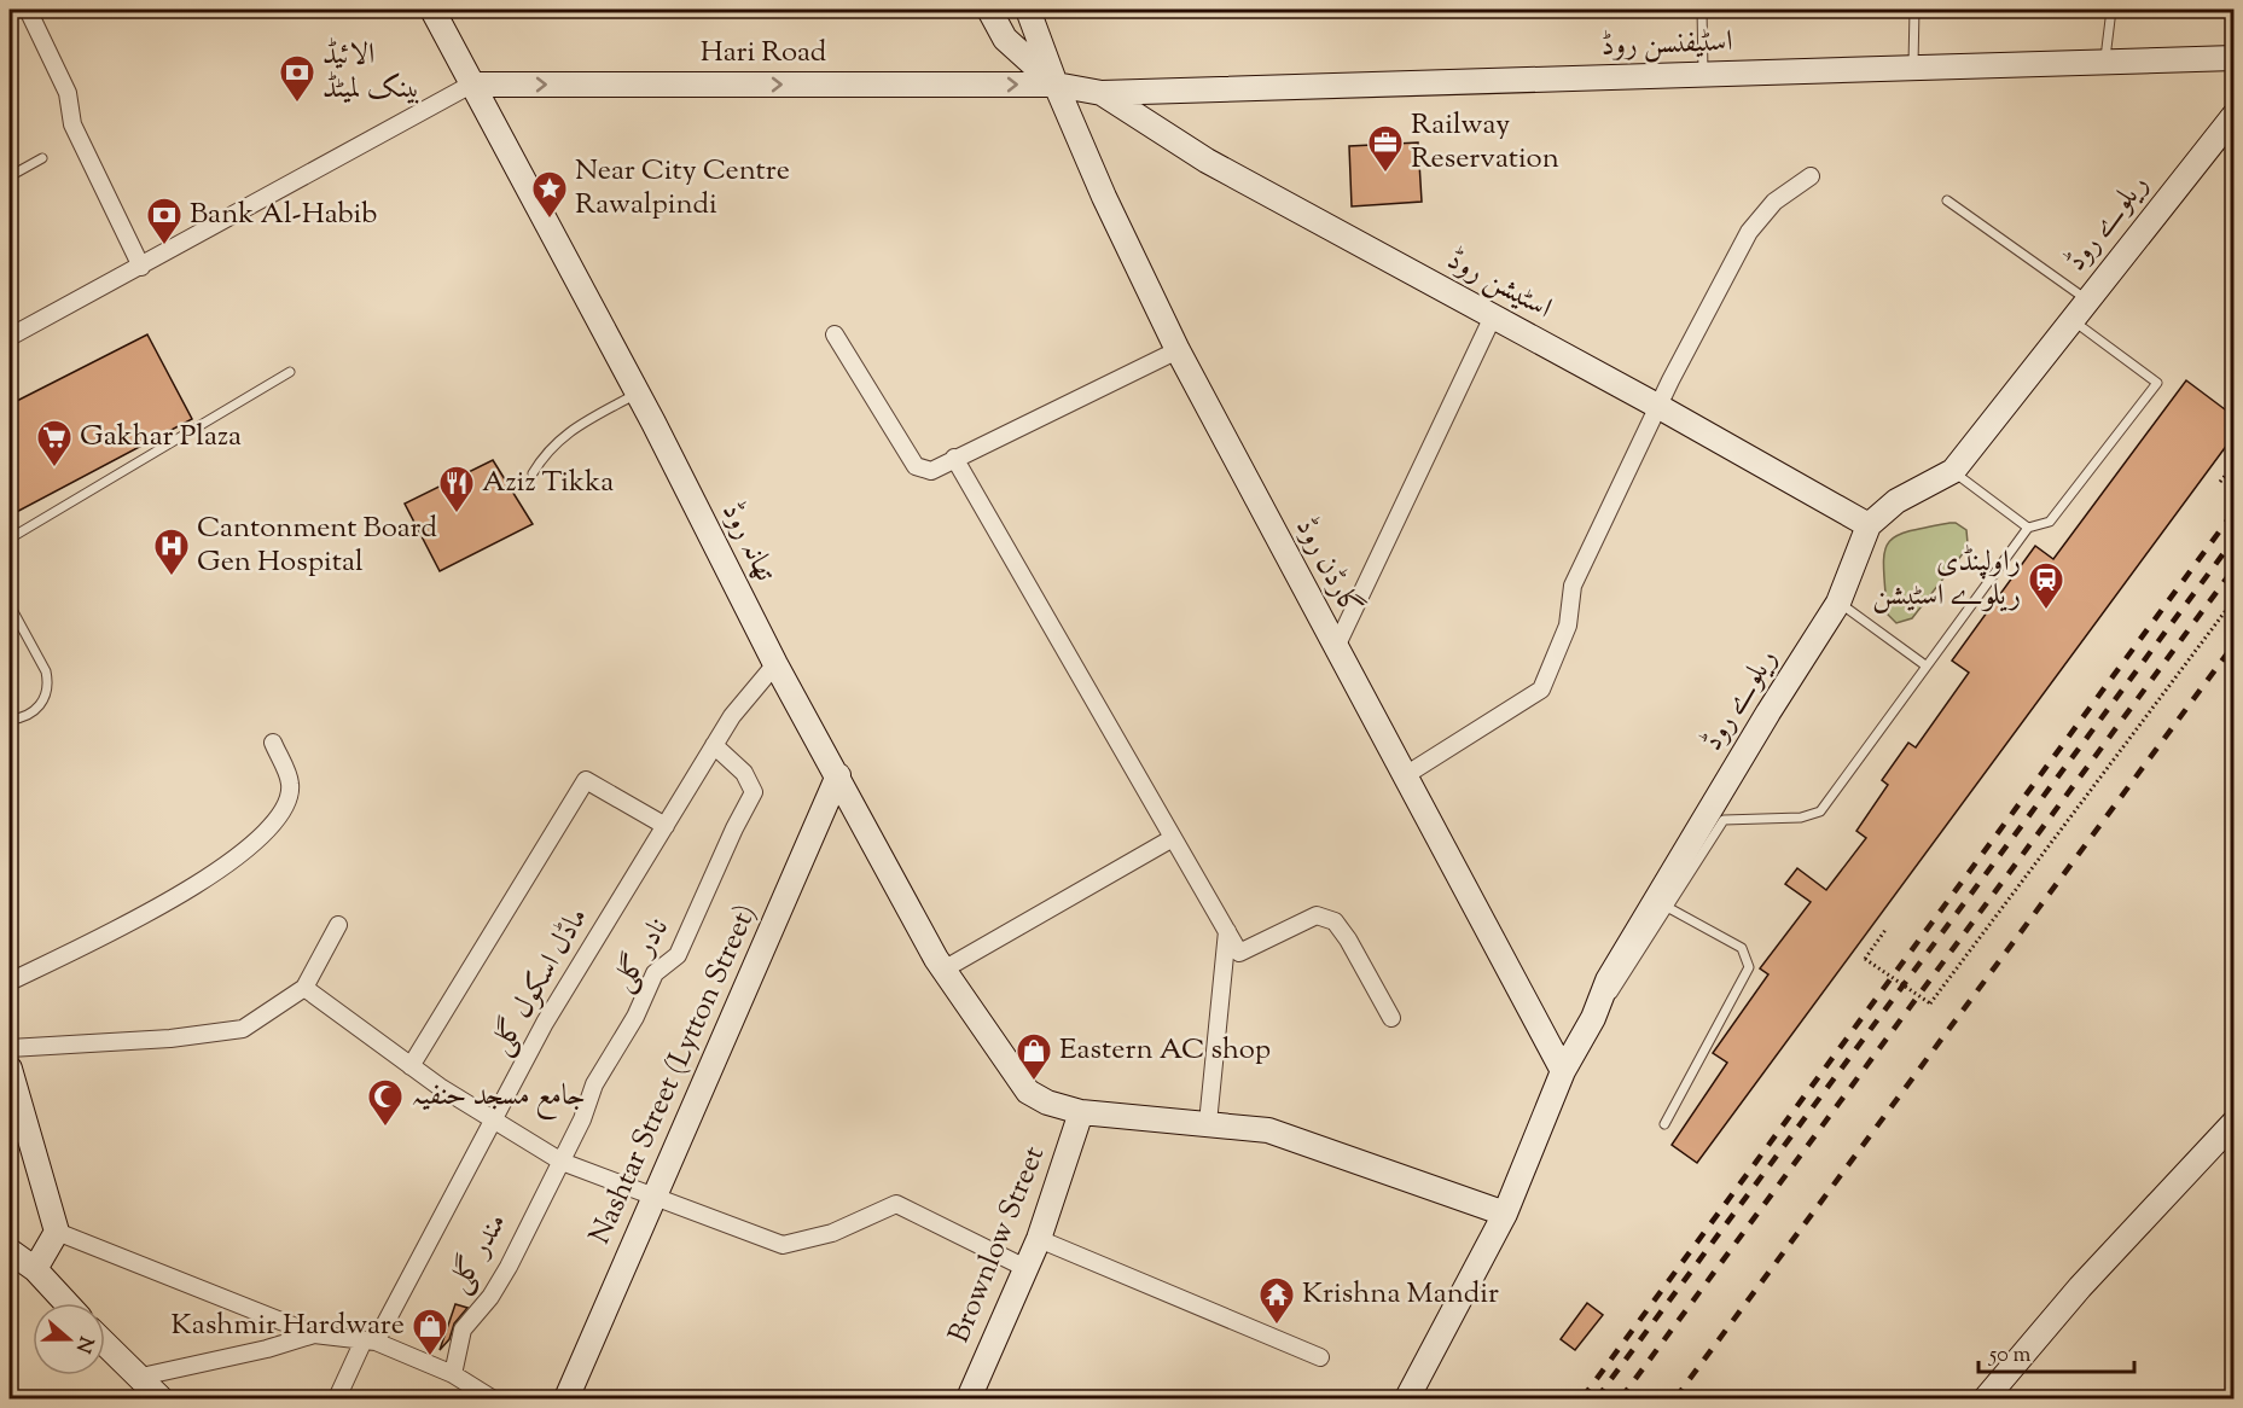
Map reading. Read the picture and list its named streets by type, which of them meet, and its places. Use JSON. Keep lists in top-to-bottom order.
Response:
{
  "streets": {
    "street": [
      "اسٹیفنسن روڈ",
      "Hari Road",
      "ریلوے روڈ",
      "اسٹیشن روڈ",
      "تھانہ روڈ",
      "گارڈن روڈ",
      "نادر گلی",
      "ماڈل اسکول گلی",
      "Nashtar Street (Lytton Street)",
      "Brownlow Street",
      "مندر گلی"
    ]
  },
  "crossings": [
    ["اسٹیفنسن روڈ", "Hari Road"],
    ["اسٹیفنسن روڈ", "اسٹیشن روڈ"],
    ["Hari Road", "اسٹیشن روڈ"],
    ["Hari Road", "تھانہ روڈ"],
    ["Hari Road", "گارڈن روڈ"],
    ["ریلوے روڈ", "اسٹیشن روڈ"],
    ["ریلوے روڈ", "گارڈن روڈ"],
    ["تھانہ روڈ", "ماڈل اسکول گلی"],
    ["تھانہ روڈ", "Nashtar Street (Lytton Street)"],
    ["تھانہ روڈ", "Brownlow Street"],
    ["نادر گلی", "ماڈل اسکول گلی"],
    ["نادر گلی", "مندر گلی"]
  ],
  "one_way": ["Hari Road"],
  "places": {
    "bank": ["الائیڈ بینک لمیٹڈ", "Bank Al-Habib"],
    "office": ["Railway Reservation"],
    "place": ["Near City Centre Rawalpindi"],
    "supermarket": ["Gakhar Plaza"],
    "restaurant": ["Aziz Tikka"],
    "hospital": ["Cantonment Board Gen Hospital"],
    "station": ["راولپنڈی ریلوے اسٹیشن"],
    "shop": ["Eastern AC shop", "Kashmir Hardware"],
    "mosque": ["جامع مسجد حنفیہ"],
    "temple": ["Krishna Mandir"]
  },
  "scale_bar": "50 m",
  "north": "right"
}
